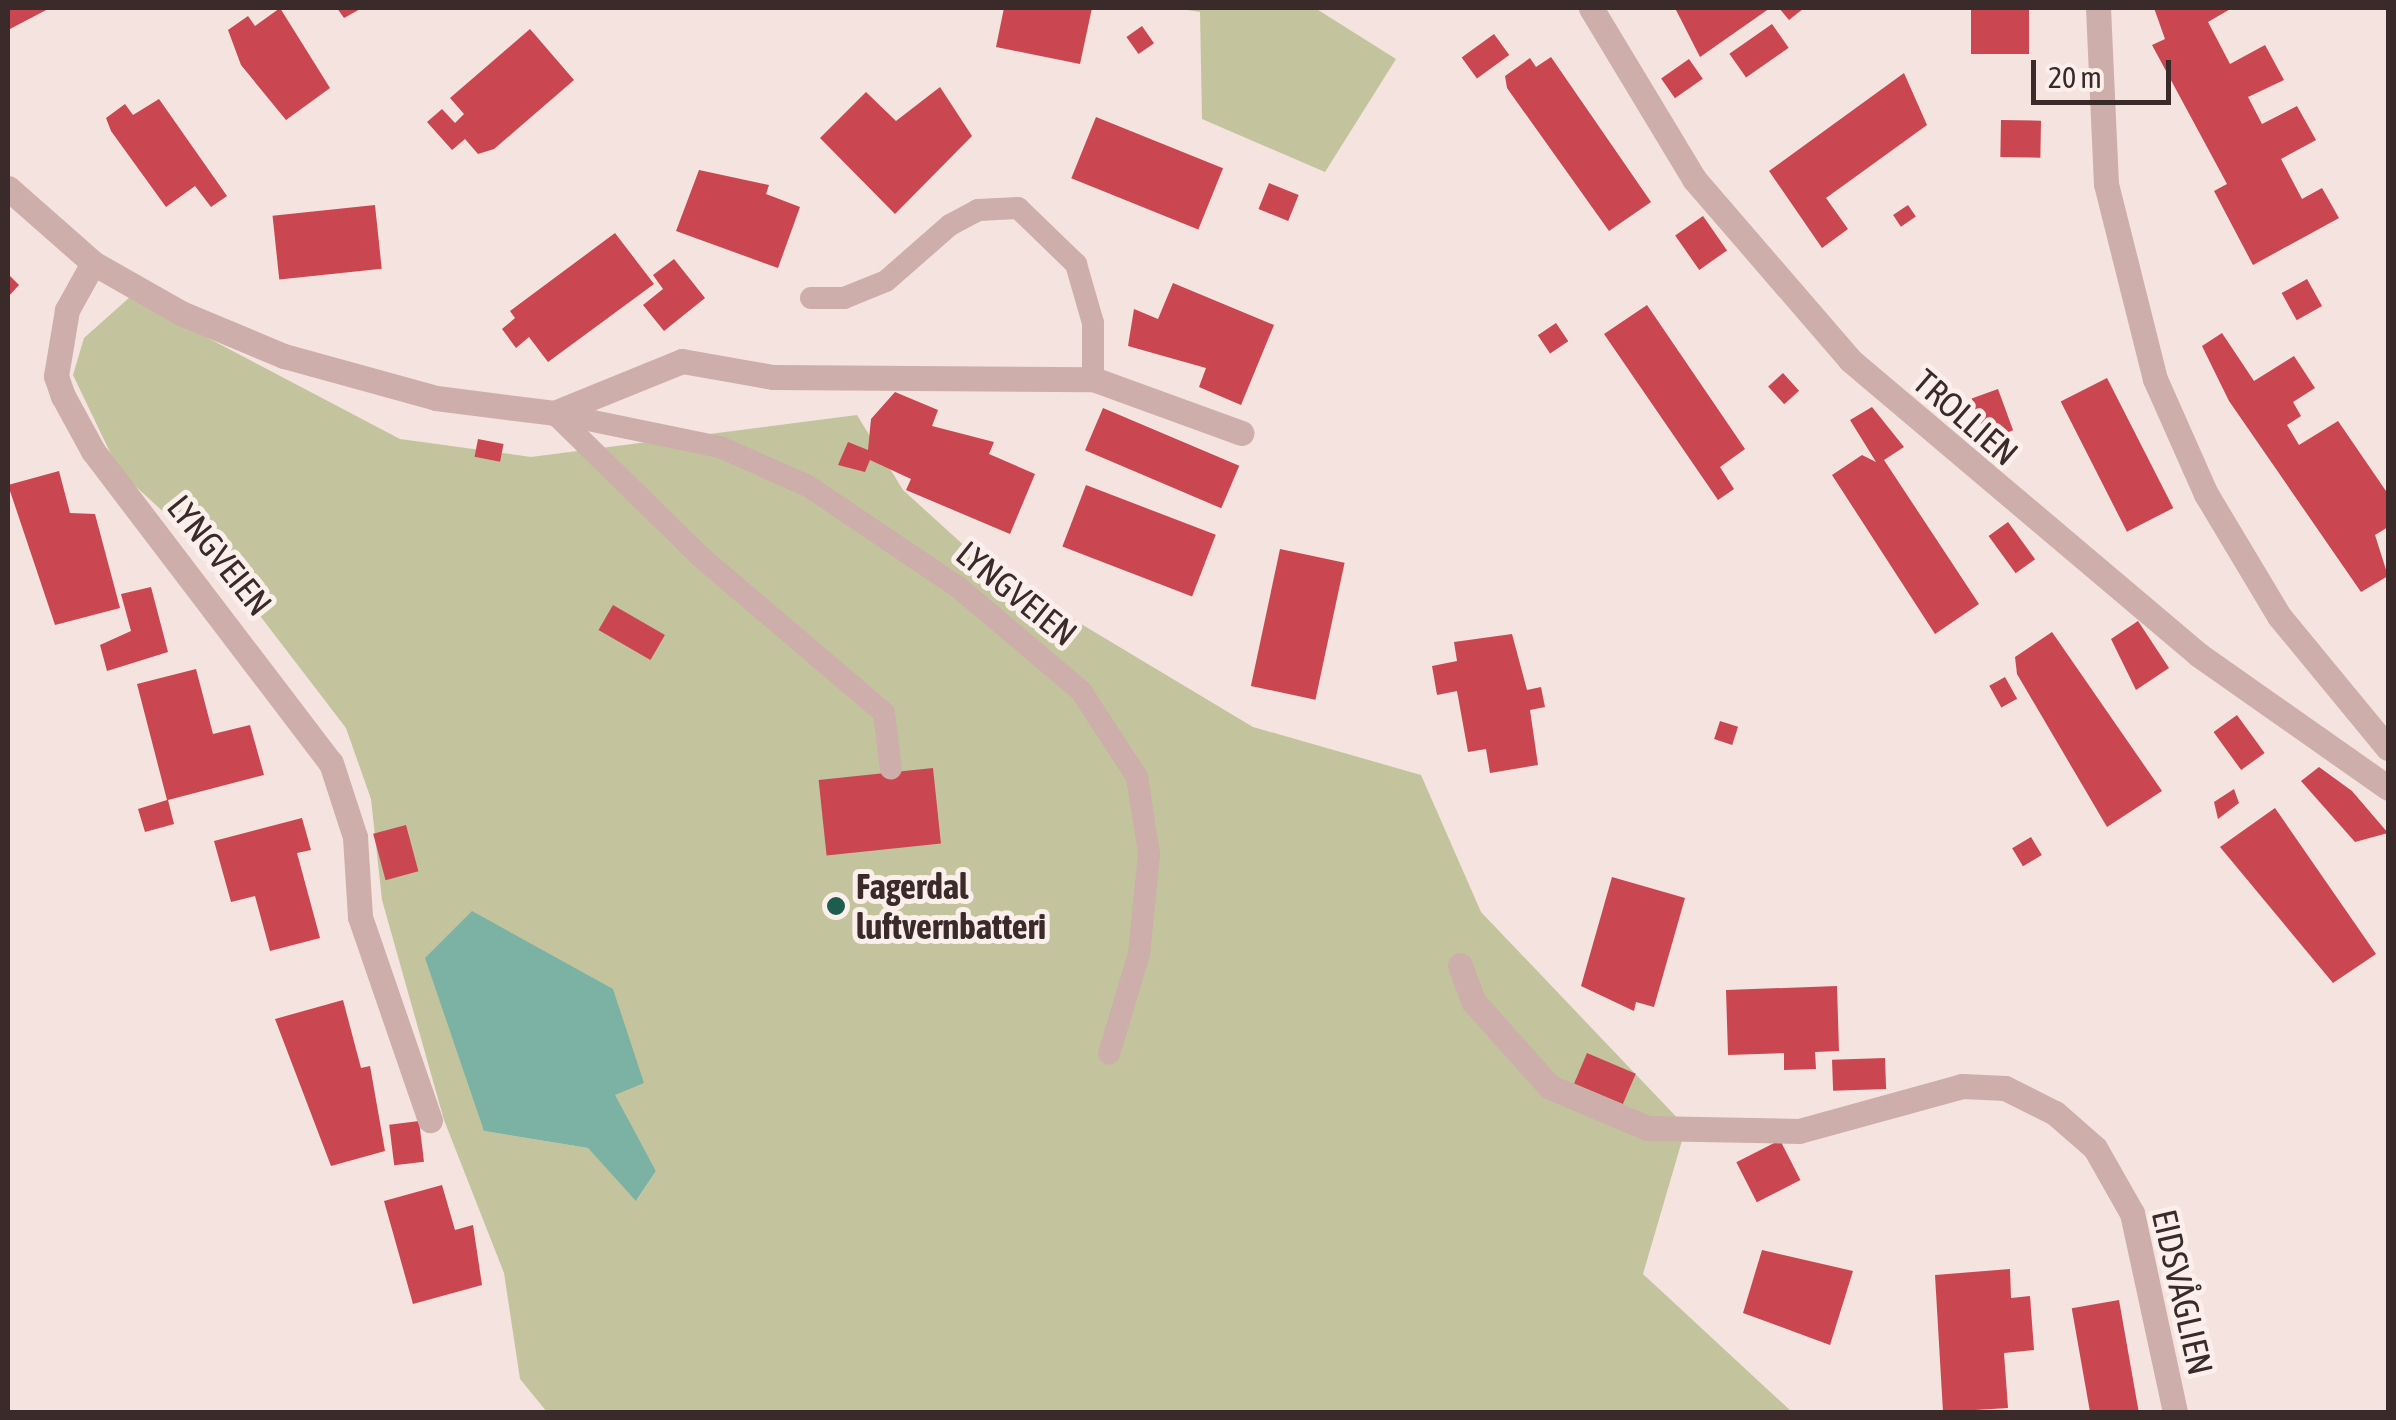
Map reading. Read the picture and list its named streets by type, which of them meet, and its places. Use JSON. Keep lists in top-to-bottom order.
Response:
{
  "streets": {
    "street": ["TROLLIEN", "LYNGVEIEN", "EIDSVÅGLIEN"]
  },
  "places": ["Fagerdal luftvernbatteri"],
  "scale_bar": "20 m"
}
